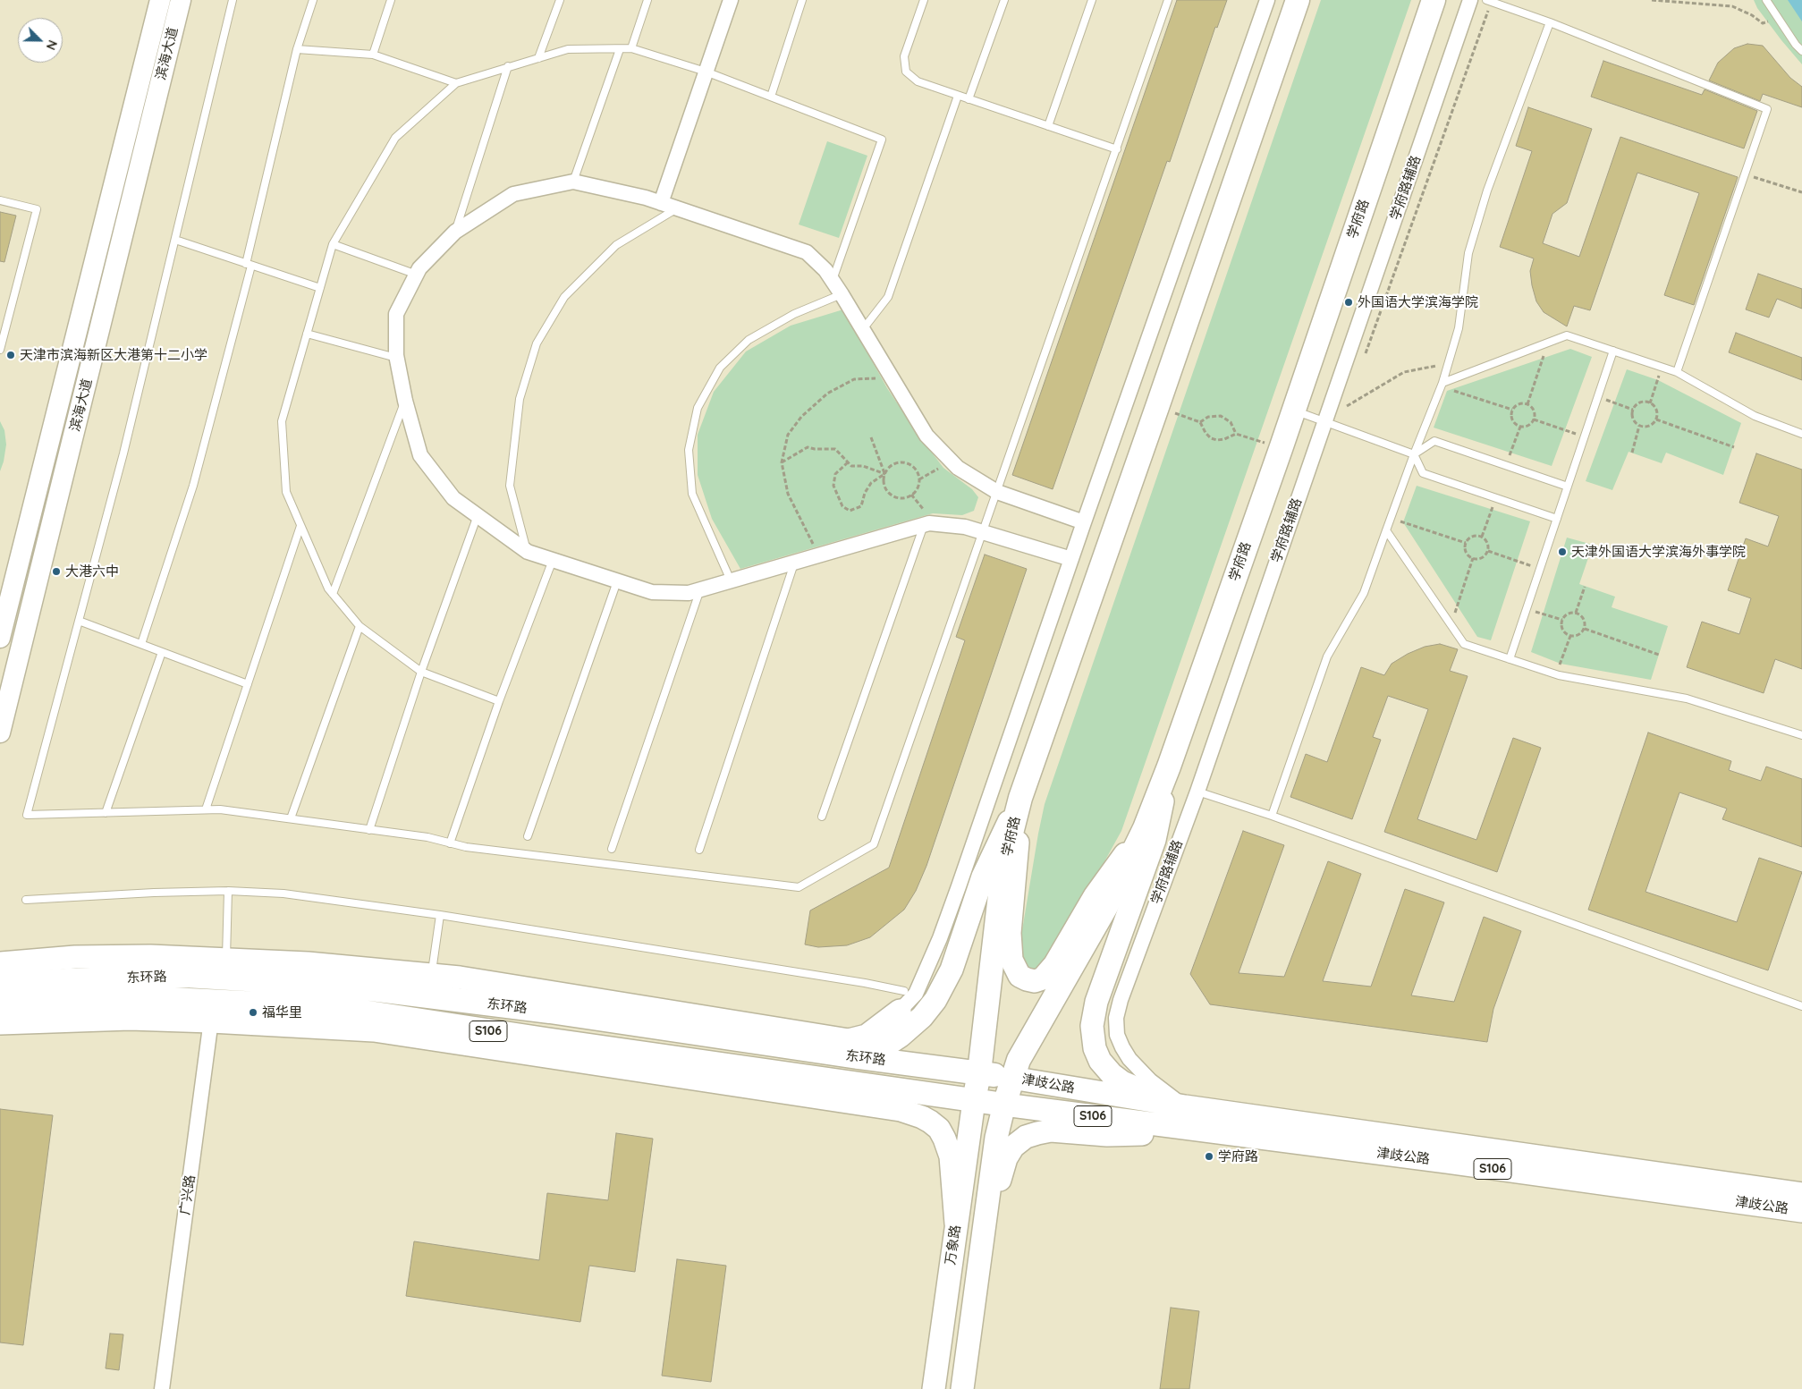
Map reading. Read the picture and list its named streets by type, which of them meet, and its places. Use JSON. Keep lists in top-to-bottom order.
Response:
{
  "streets": {
    "highway": ["学府路", "东环路", "S106"],
    "main road": ["滨海大道", "津歧公路", "万象路"],
    "street": ["学府路辅路", "广兴路"]
  },
  "crossings": [
    ["学府路辅路", "津歧公路"],
    ["学府路", "东环路"],
    ["学府路", "津歧公路"],
    ["学府路", "万象路"],
    ["东环路", "津歧公路"],
    ["东环路", "广兴路"],
    ["东环路", "万象路"],
    ["津歧公路", "万象路"]
  ],
  "places": [
    "外国语大学滨海学院",
    "天津市滨海新区大港第十二小学",
    "天津外国语大学滨海外事学院",
    "大港六中",
    "福华里",
    "学府路"
  ],
  "north": "bottom right"
}
